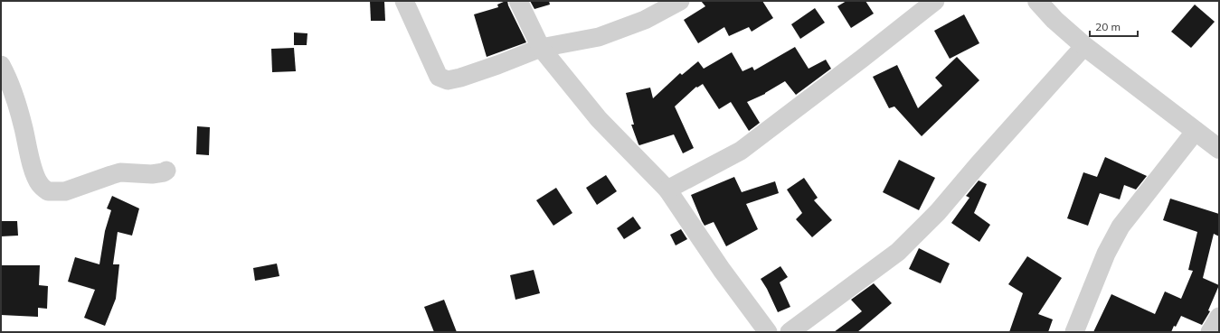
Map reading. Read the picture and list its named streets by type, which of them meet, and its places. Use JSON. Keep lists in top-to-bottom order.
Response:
{
  "scale_bar": "20 m"
}
